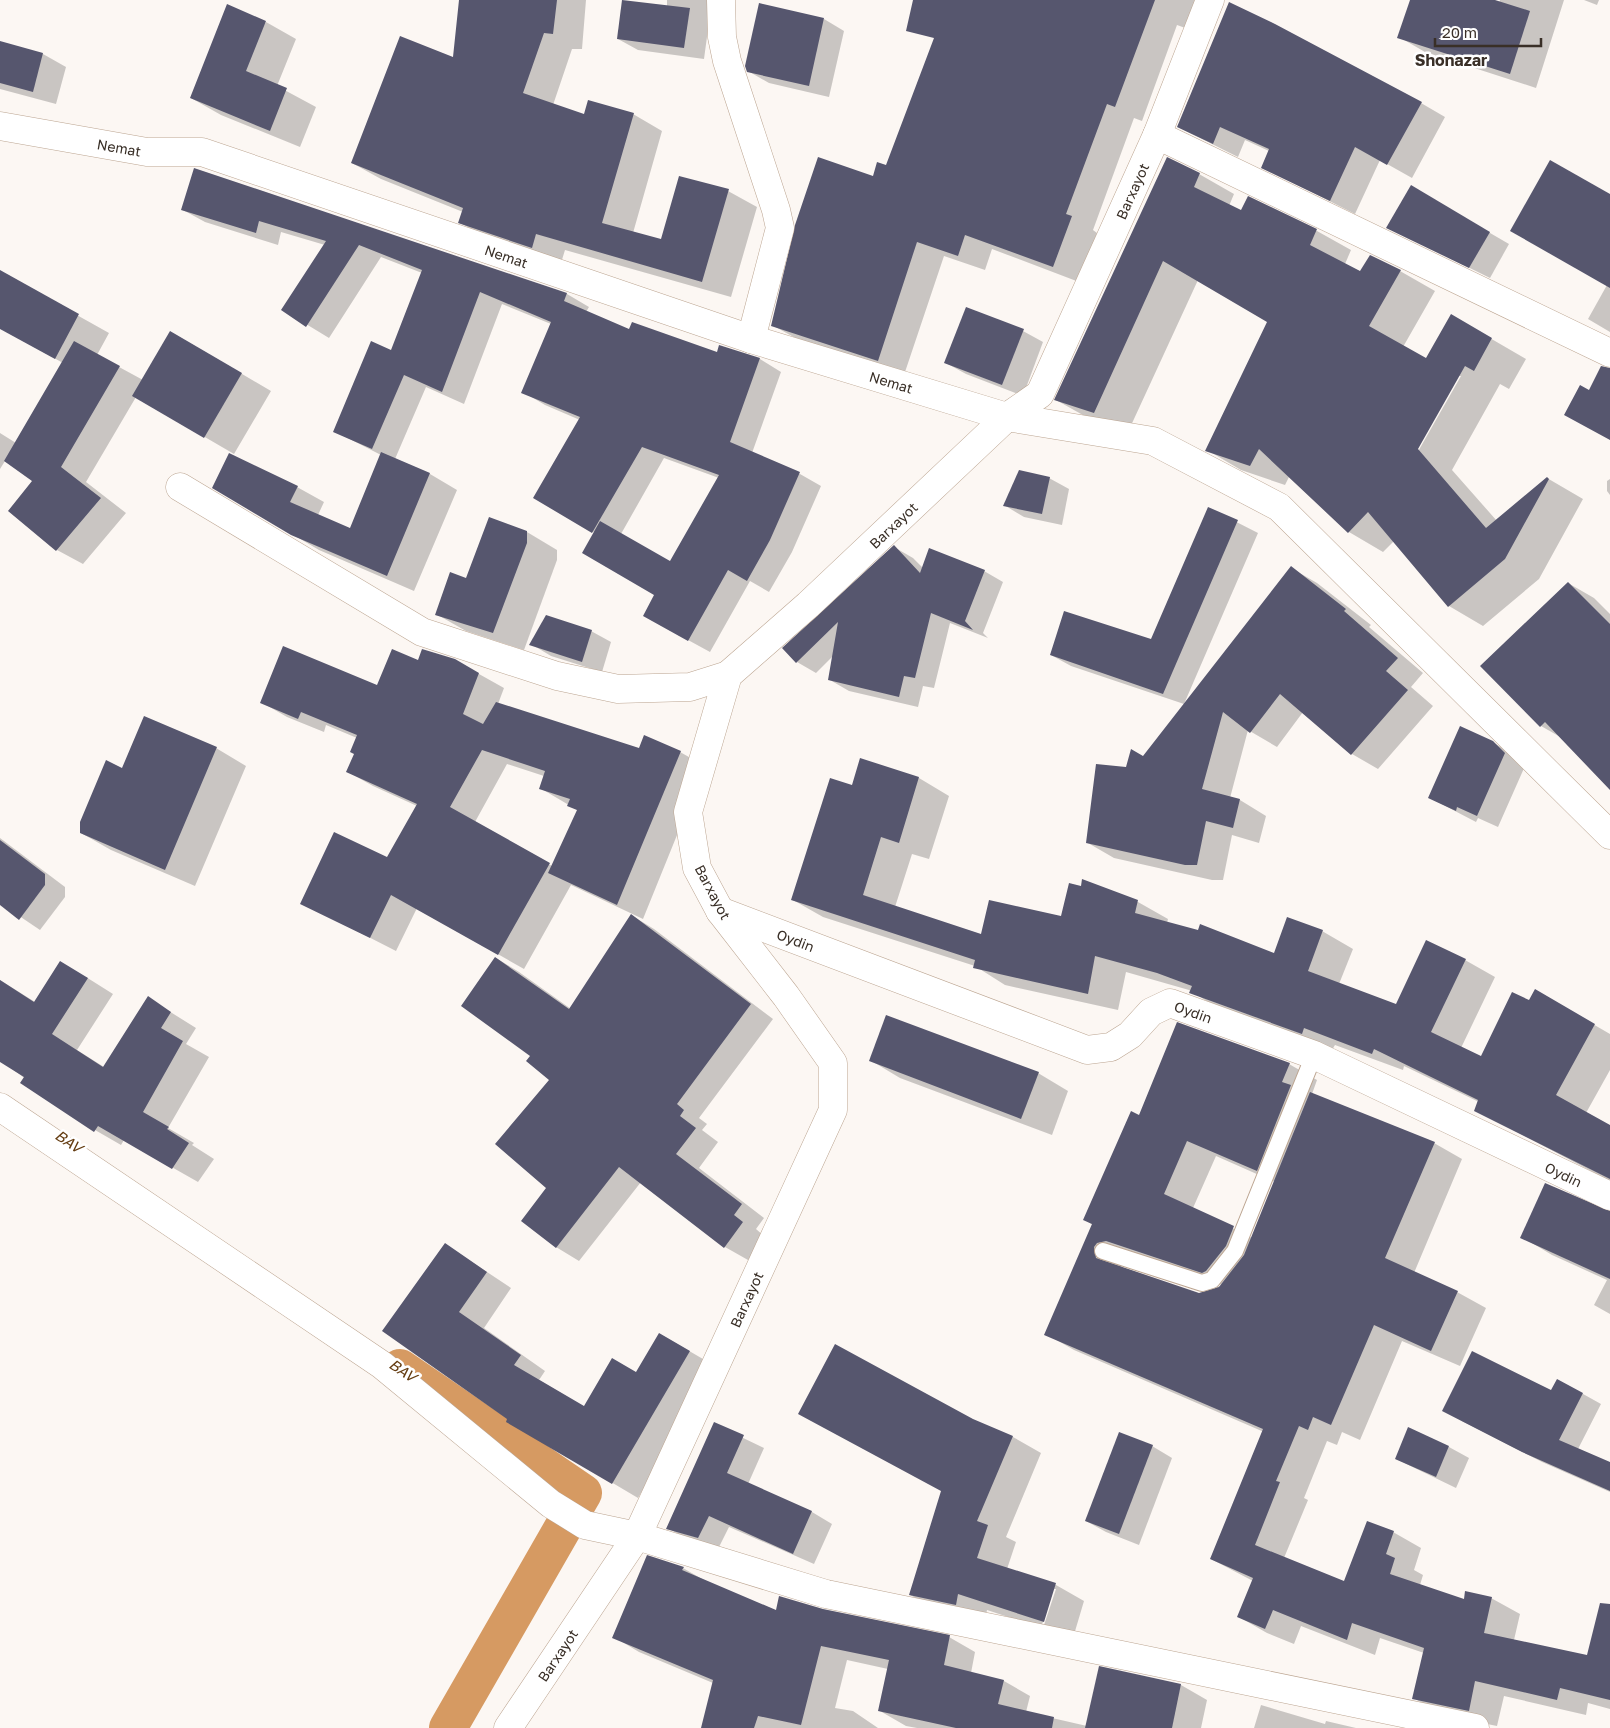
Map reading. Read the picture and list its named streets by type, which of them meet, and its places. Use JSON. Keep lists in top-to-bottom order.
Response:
{
  "streets": {
    "street": ["Nemat", "Barxayot", "Oydin"]
  },
  "crossings": [
    ["Nemat", "Barxayot"],
    ["Barxayot", "Oydin"]
  ],
  "districts": ["Shonazar"],
  "water": ["BAV"],
  "scale_bar": "20 m"
}
